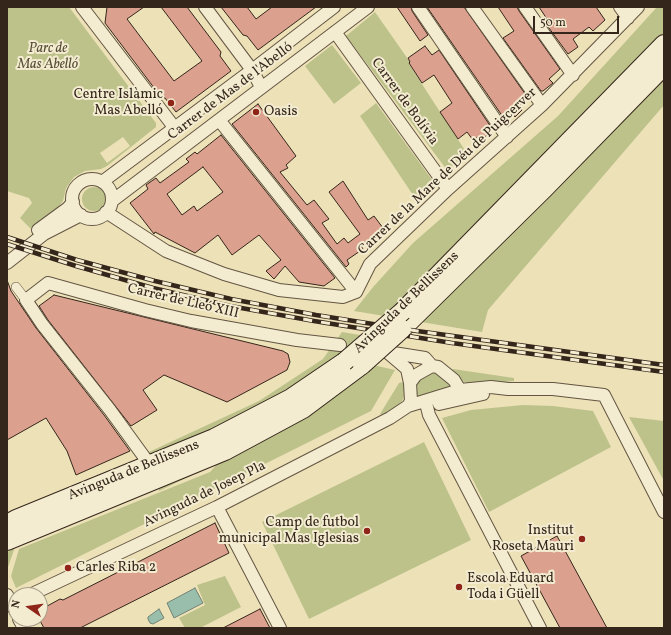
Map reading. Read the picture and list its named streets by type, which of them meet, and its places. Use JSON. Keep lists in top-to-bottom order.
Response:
{
  "streets": {
    "main road": ["Avinguda de Bellissens"],
    "street": [
      "Carrer de Mas de l'Abelló",
      "Carrer de Bolívia",
      "Carrer de la Mare de Déu de Puigcerver",
      "Carrer de Lleó XIII",
      "Avinguda de Josep Pla"
    ]
  },
  "crossings": [
    ["Carrer de Mas de l'Abelló", "Carrer de Bolívia"],
    ["Carrer de Bolívia", "Carrer de la Mare de Déu de Puigcerver"],
    ["Carrer de Lleó XIII", "Avinguda de Bellissens"]
  ],
  "parks": ["Parc de Mas Abelló"],
  "places": [
    "Centre Islàmic Mas Abelló",
    "Oasis",
    "Camp de futbol municipal Mas Iglesias",
    "Institut Roseta Mauri",
    "Carles Riba 2",
    "Escola Eduard Toda i Güell"
  ],
  "scale_bar": "50 m",
  "north": "left"
}
